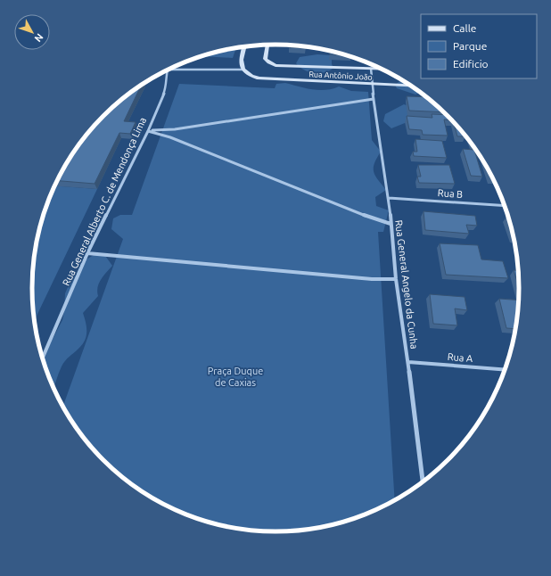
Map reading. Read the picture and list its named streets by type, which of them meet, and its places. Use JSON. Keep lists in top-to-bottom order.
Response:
{
  "streets": {
    "main road": ["Rua Antônio João"],
    "street": [
      "Rua B",
      "Rua General Alberto C. de Mendonça Lima",
      "Rua General Angelo da Cunha",
      "Rua A"
    ]
  },
  "crossings": [
    ["Rua Antônio João", "Rua General Angelo da Cunha"],
    ["Rua B", "Rua General Angelo da Cunha"],
    ["Rua General Angelo da Cunha", "Rua A"]
  ],
  "parks": ["Praça Duque de Caxias"],
  "legend": ["Calle", "Parque", "Edificio"],
  "north": "bottom right"
}
